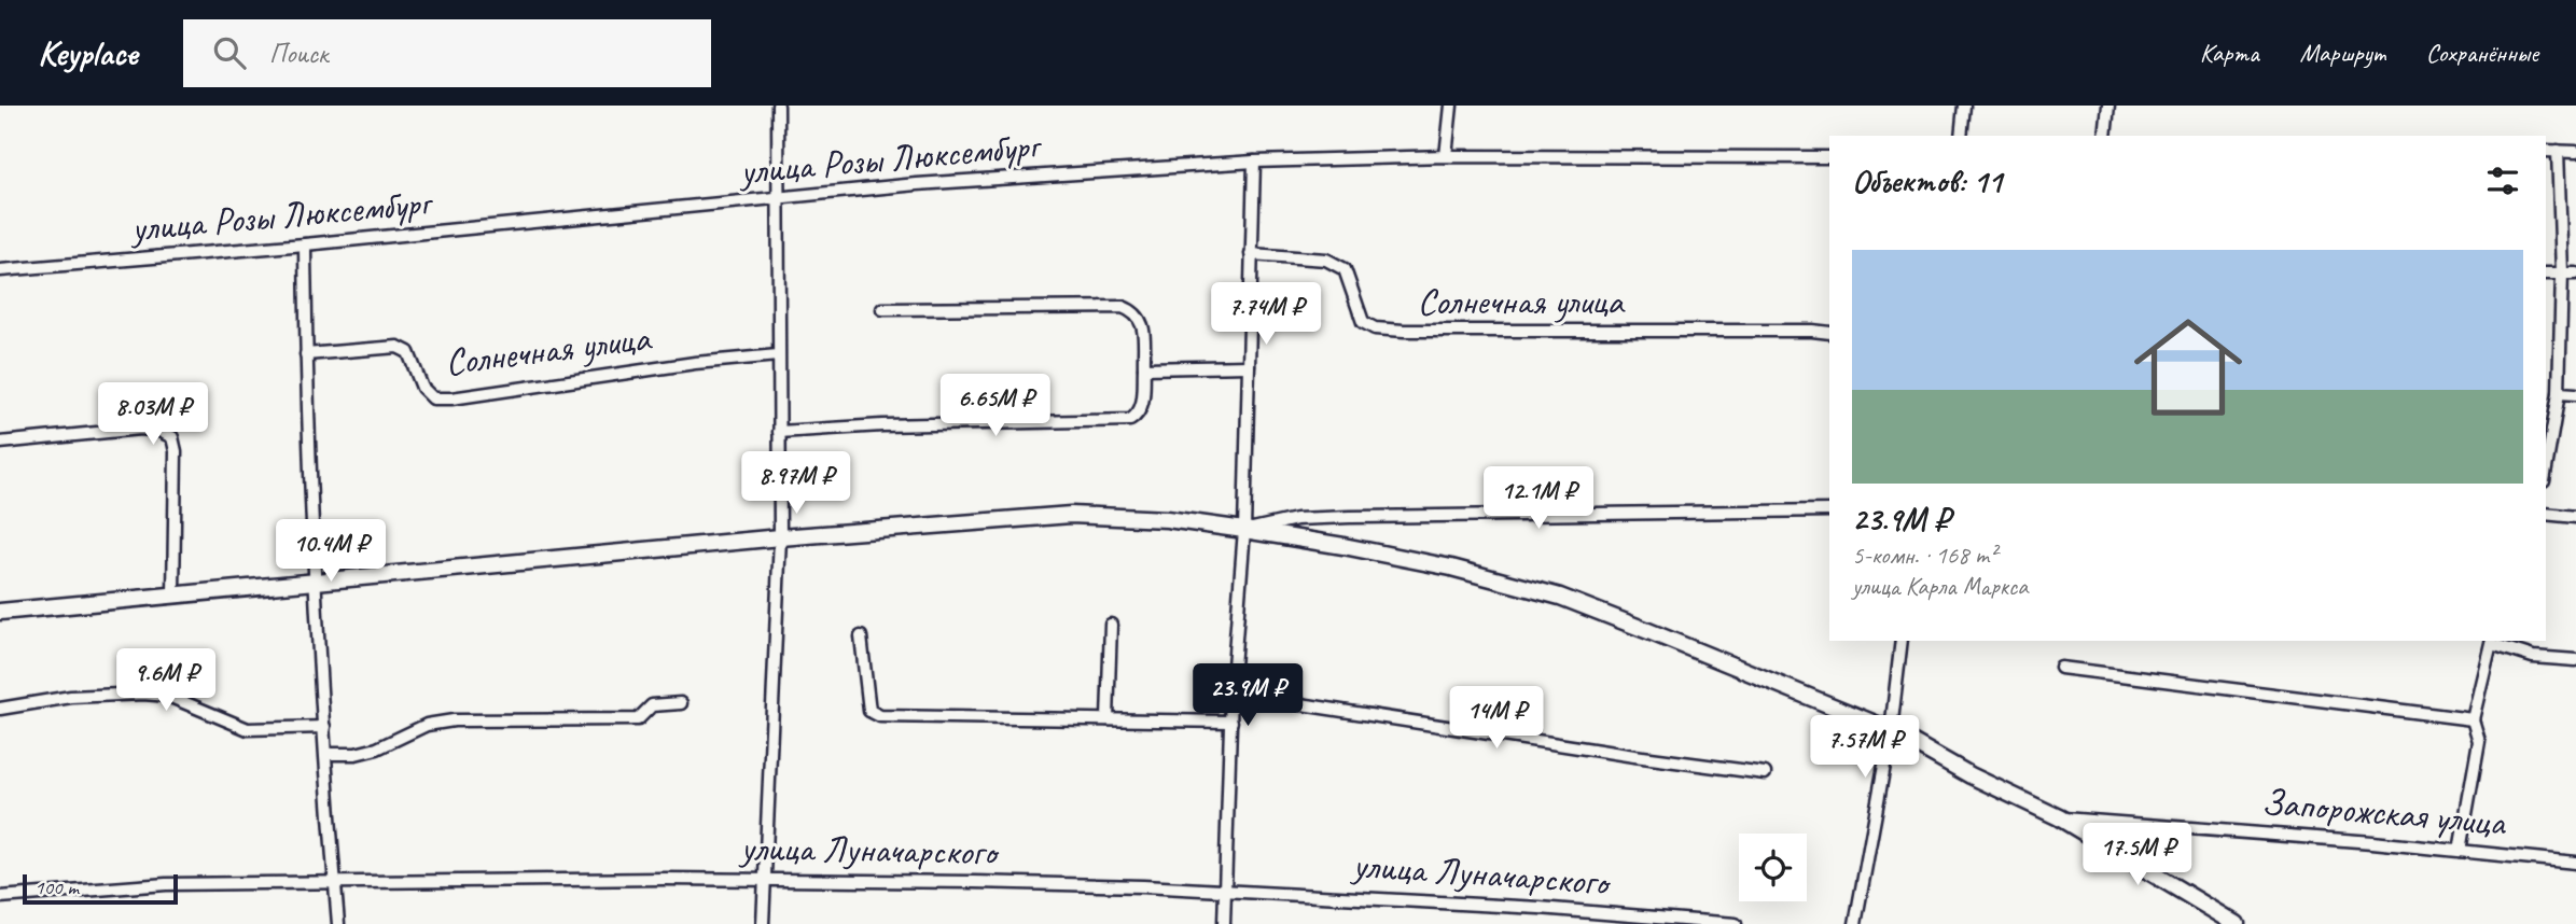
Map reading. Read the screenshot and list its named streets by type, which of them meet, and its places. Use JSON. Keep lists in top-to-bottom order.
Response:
{
  "streets": {
    "main road": ["Запорожская улица"],
    "street": ["улица Розы Люксембург", "Солнечная улица", "улица Луначарского"]
  },
  "scale_bar": "100 m",
  "page": {
    "header": "Keyplace",
    "search": "Поиск",
    "nav": ["Карта", "Маршрут", "Сохранённые"],
    "heading": "Объектов: 11",
    "list": [
      {
        "name": "23.9M ₽",
        "note": "5-комн. · 168 m² · улица Карла Маркса"
      }
    ],
    "price": [
      "7.74M ₽",
      "6.65M ₽",
      "8.03M ₽",
      "8.97M ₽",
      "12.1M ₽",
      "10.4M ₽",
      "9.6M ₽",
      "23.9M ₽",
      "14M ₽",
      "7.57M ₽",
      "17.5M ₽"
    ],
    "scale": "100 m"
  }
}
